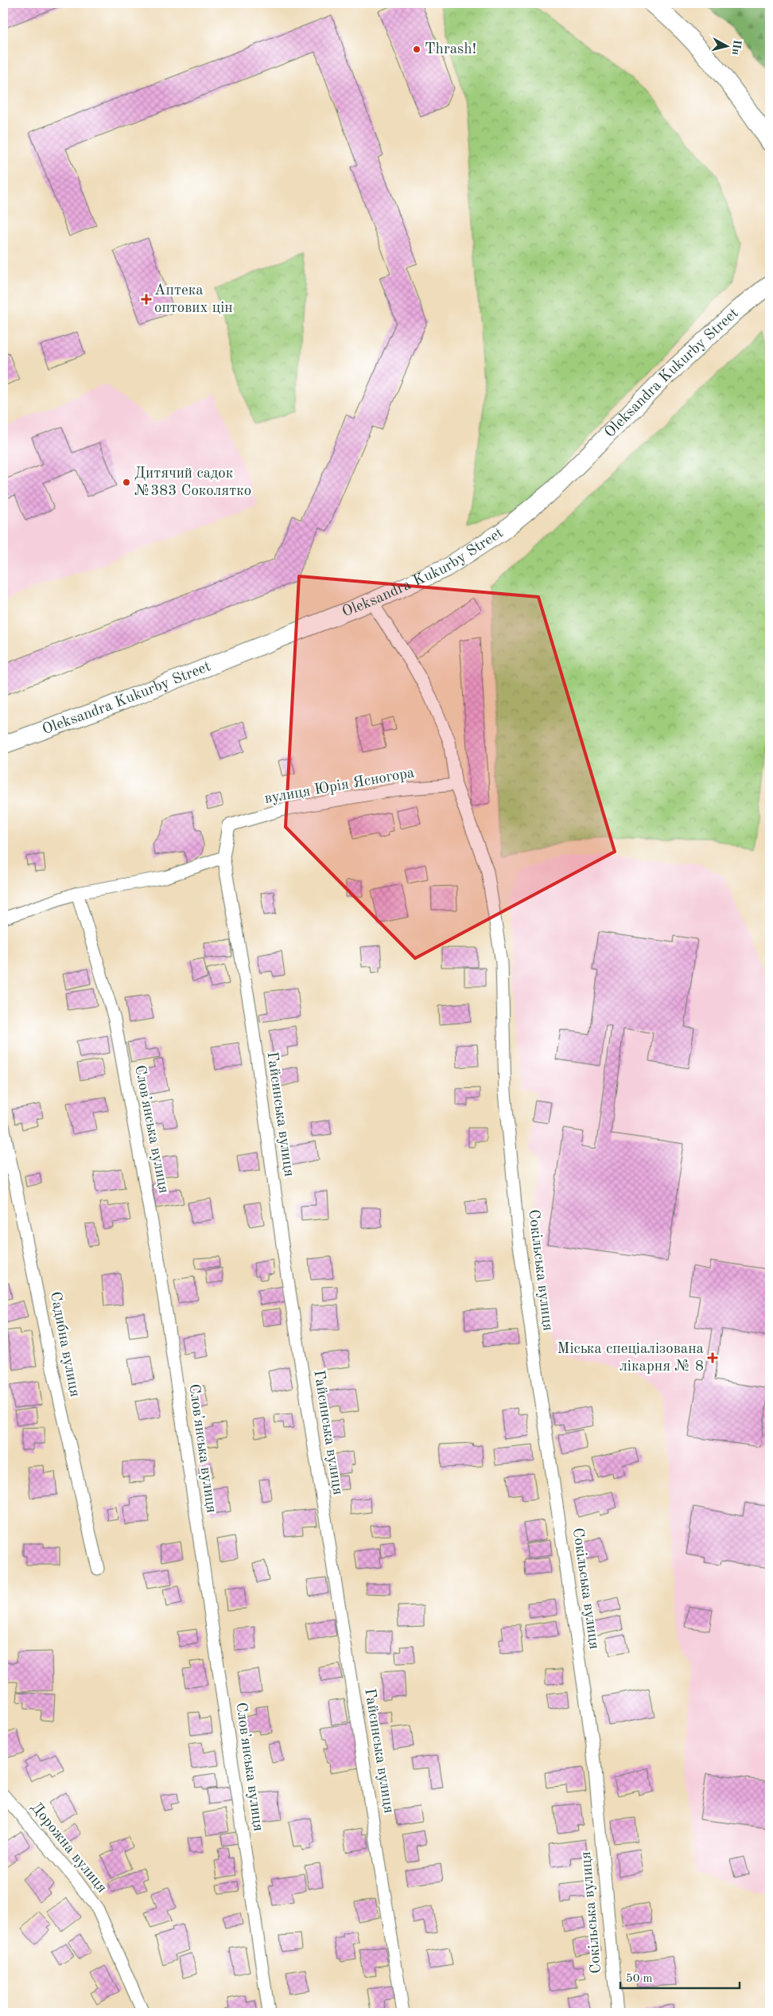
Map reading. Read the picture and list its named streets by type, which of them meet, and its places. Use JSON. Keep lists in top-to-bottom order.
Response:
{
  "streets": {
    "street": [
      "Oleksandra Kukurby Street",
      "вулиця Юрія Ясногора",
      "Гайсинська вулиця",
      "Словʼянська вулиця",
      "Сокільська вулиця",
      "Садибна вулиця",
      "Дорожна вулиця"
    ]
  },
  "crossings": [
    ["Oleksandra Kukurby Street", "Сокільська вулиця"],
    ["вулиця Юрія Ясногора", "Гайсинська вулиця"],
    ["вулиця Юрія Ясногора", "Сокільська вулиця"]
  ],
  "places": {
    "other": ["Thrash!", "Дитячий садок №383 Соколятко"],
    "health": ["Аптека оптових цін", "Міська спеціалізована лікарня № 8"]
  },
  "scale_bar": "50 m",
  "north": "right"
}
